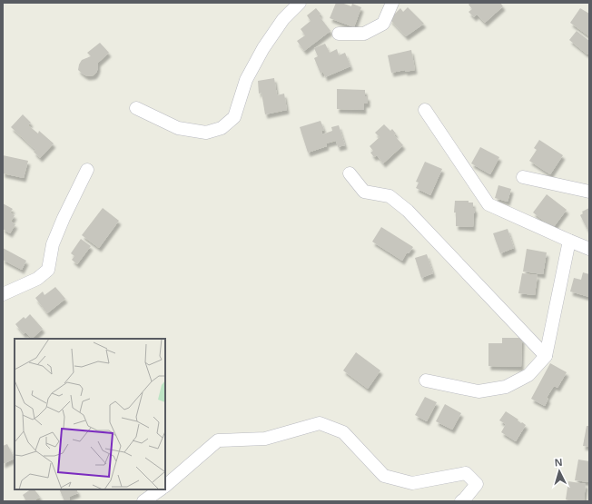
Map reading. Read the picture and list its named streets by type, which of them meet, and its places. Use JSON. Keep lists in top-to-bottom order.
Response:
{
  "north": "top"
}
